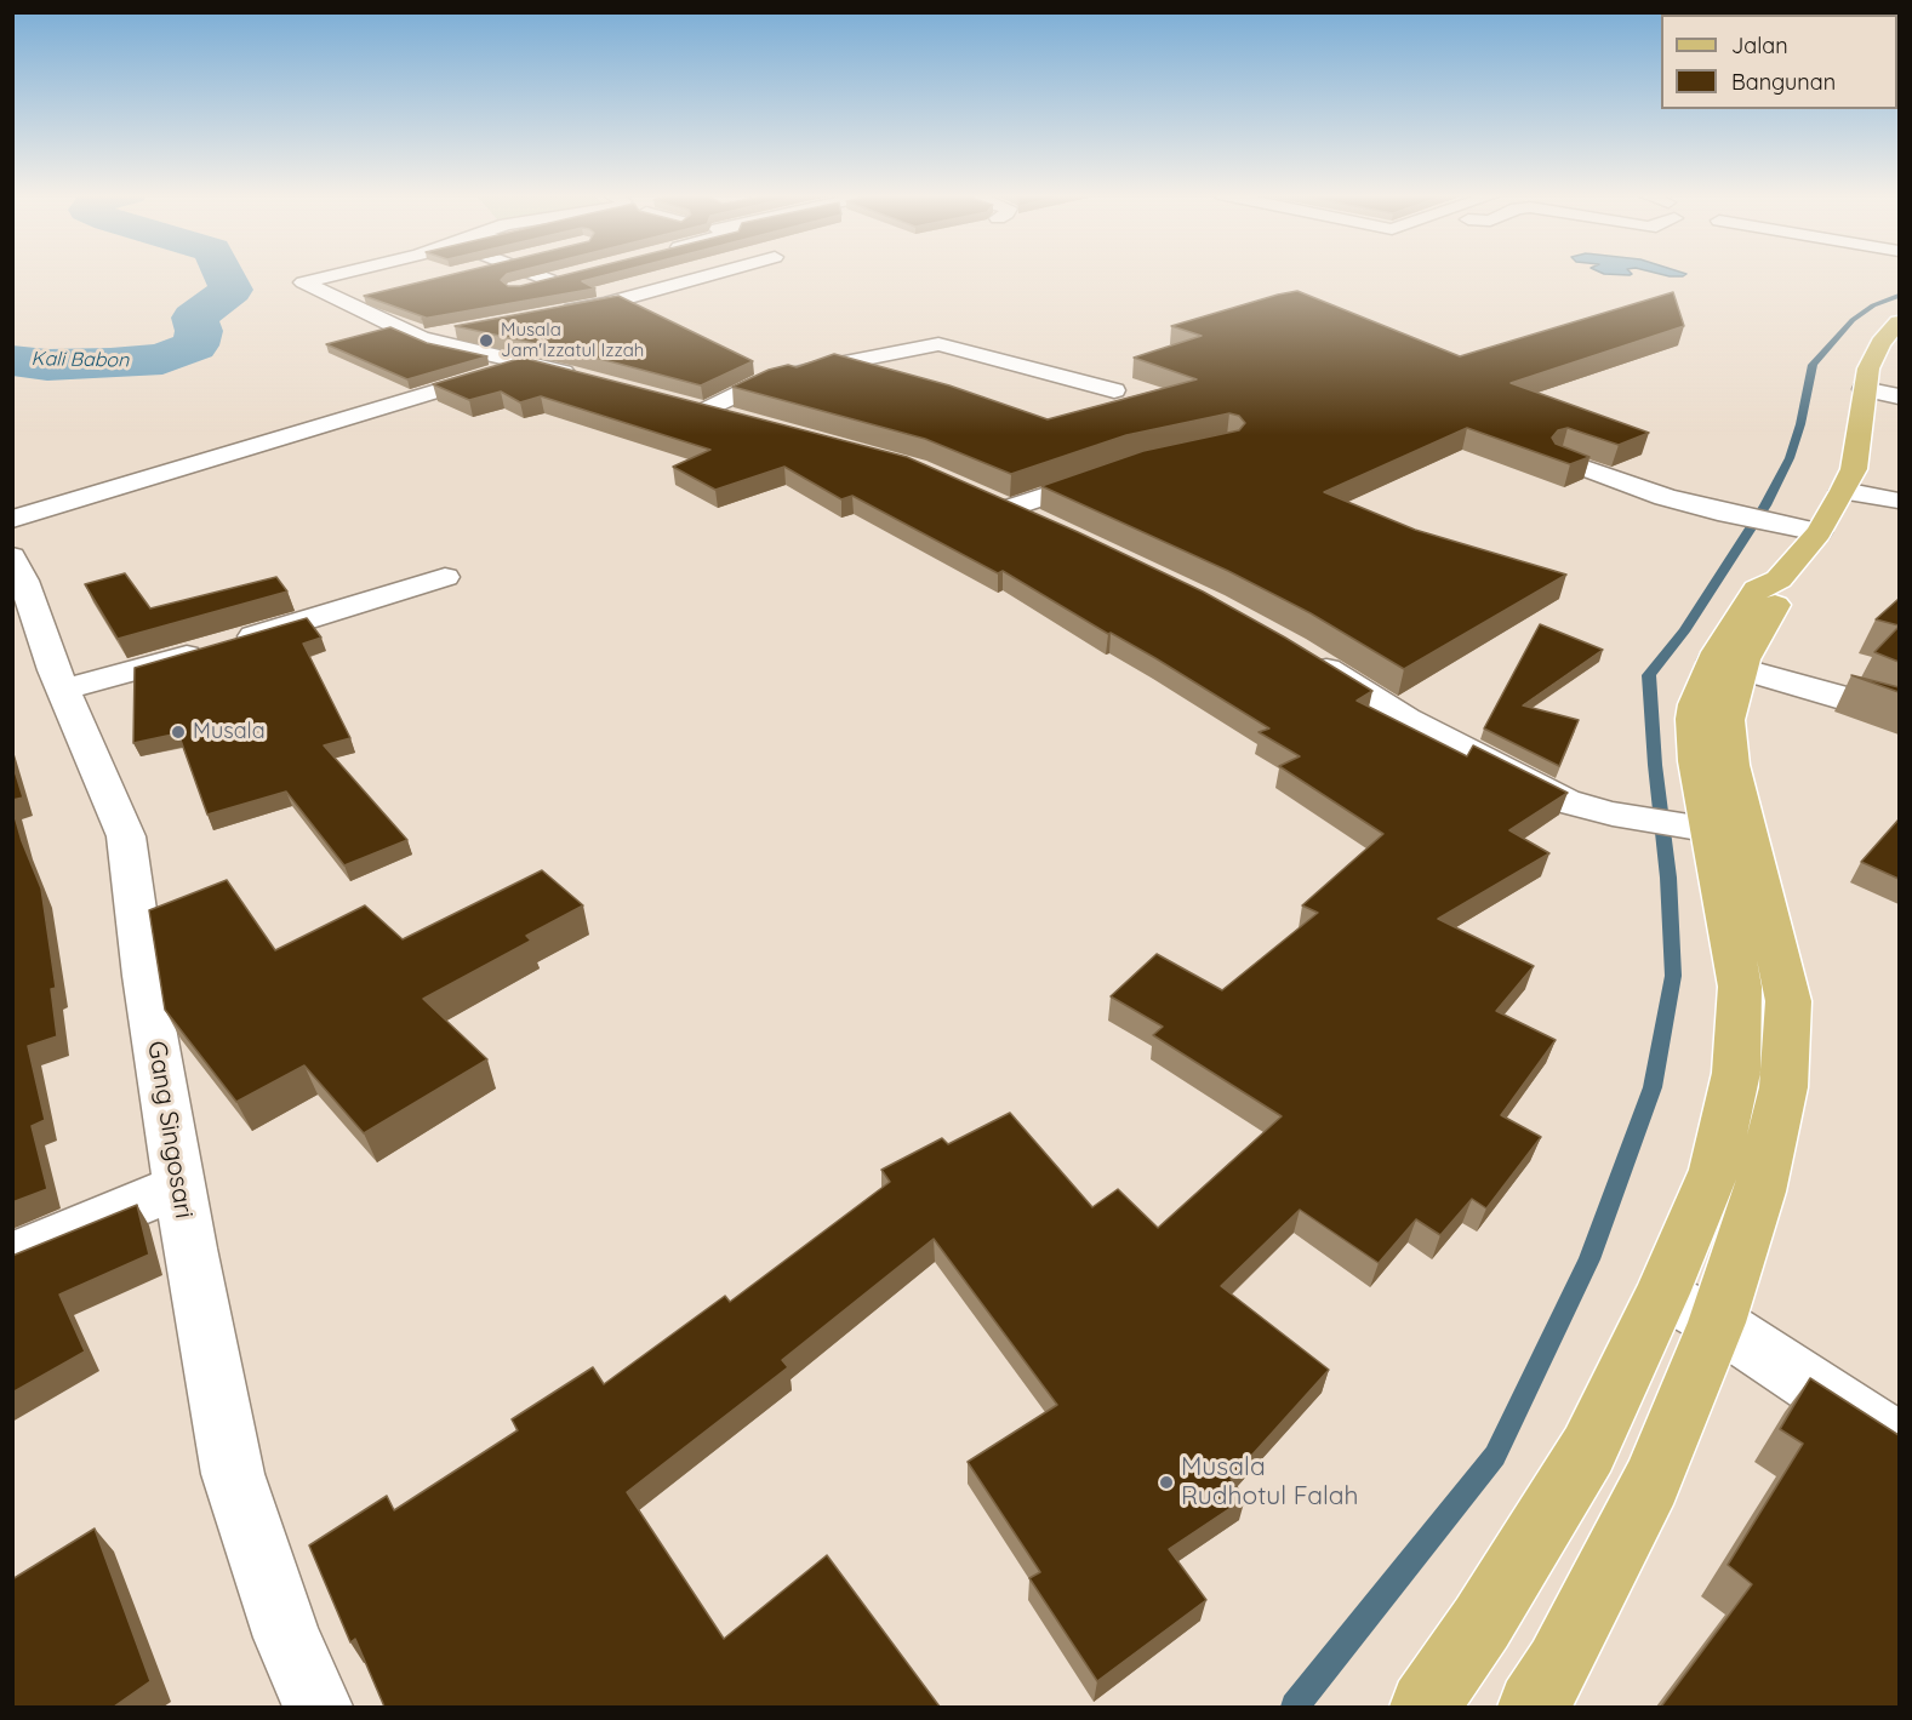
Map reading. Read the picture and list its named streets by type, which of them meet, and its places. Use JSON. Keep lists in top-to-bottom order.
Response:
{
  "streets": {
    "street": ["Gang Singosari"]
  },
  "water": ["Kali Babon"],
  "places": ["Musala Jam'Izzatul Izzah", "Musala", "Musala Rudhotul Falah"],
  "legend": ["Jalan", "Bangunan"]
}
